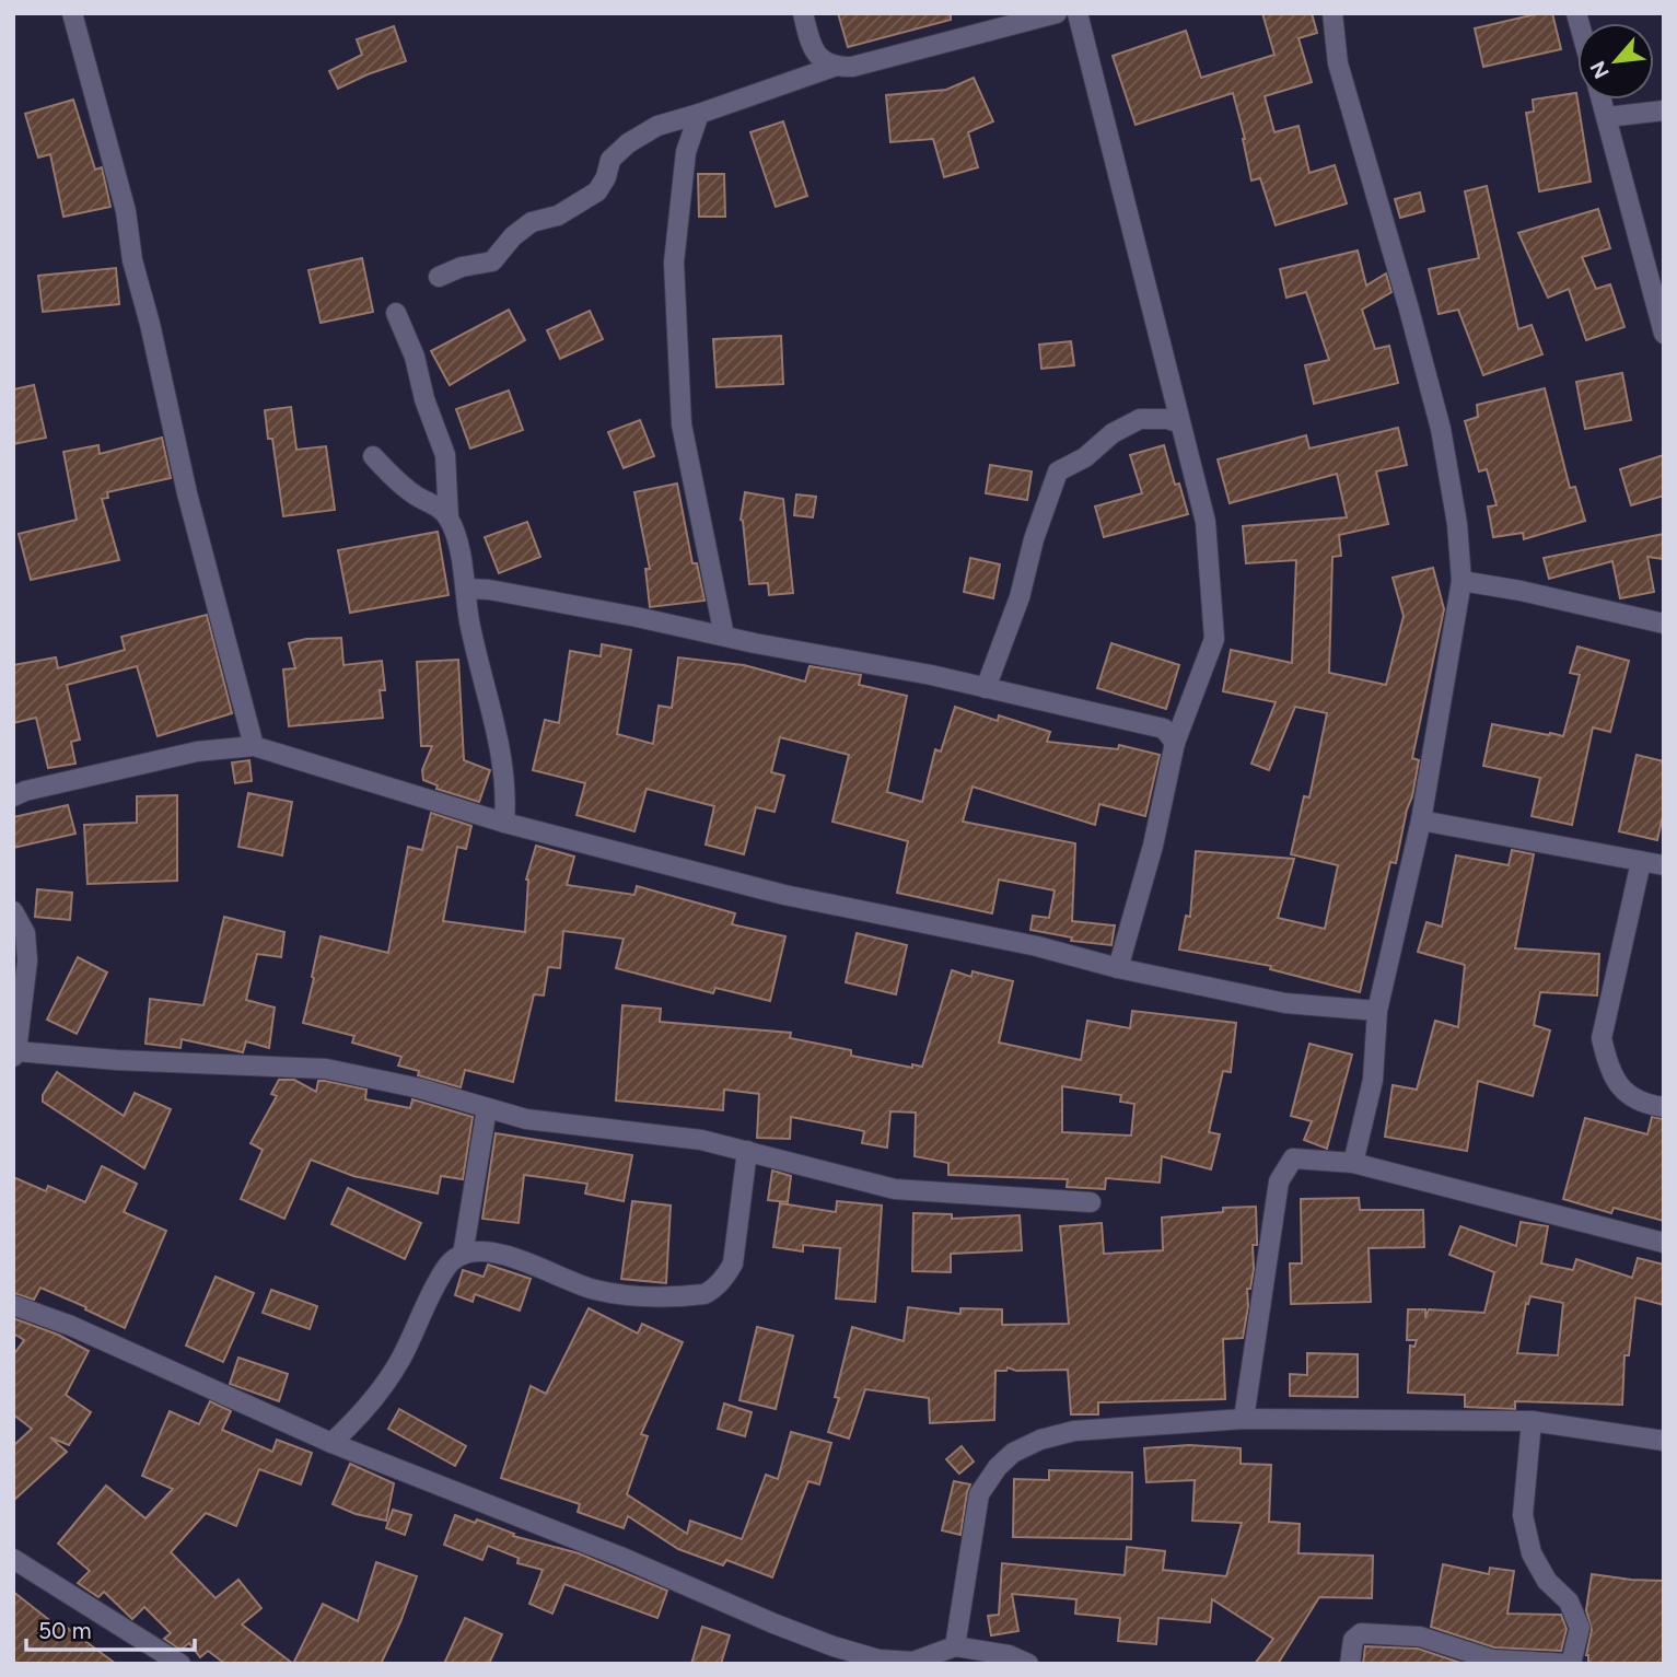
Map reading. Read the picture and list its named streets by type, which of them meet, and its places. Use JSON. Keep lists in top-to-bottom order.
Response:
{
  "scale_bar": "50 m",
  "north": "bottom left"
}
